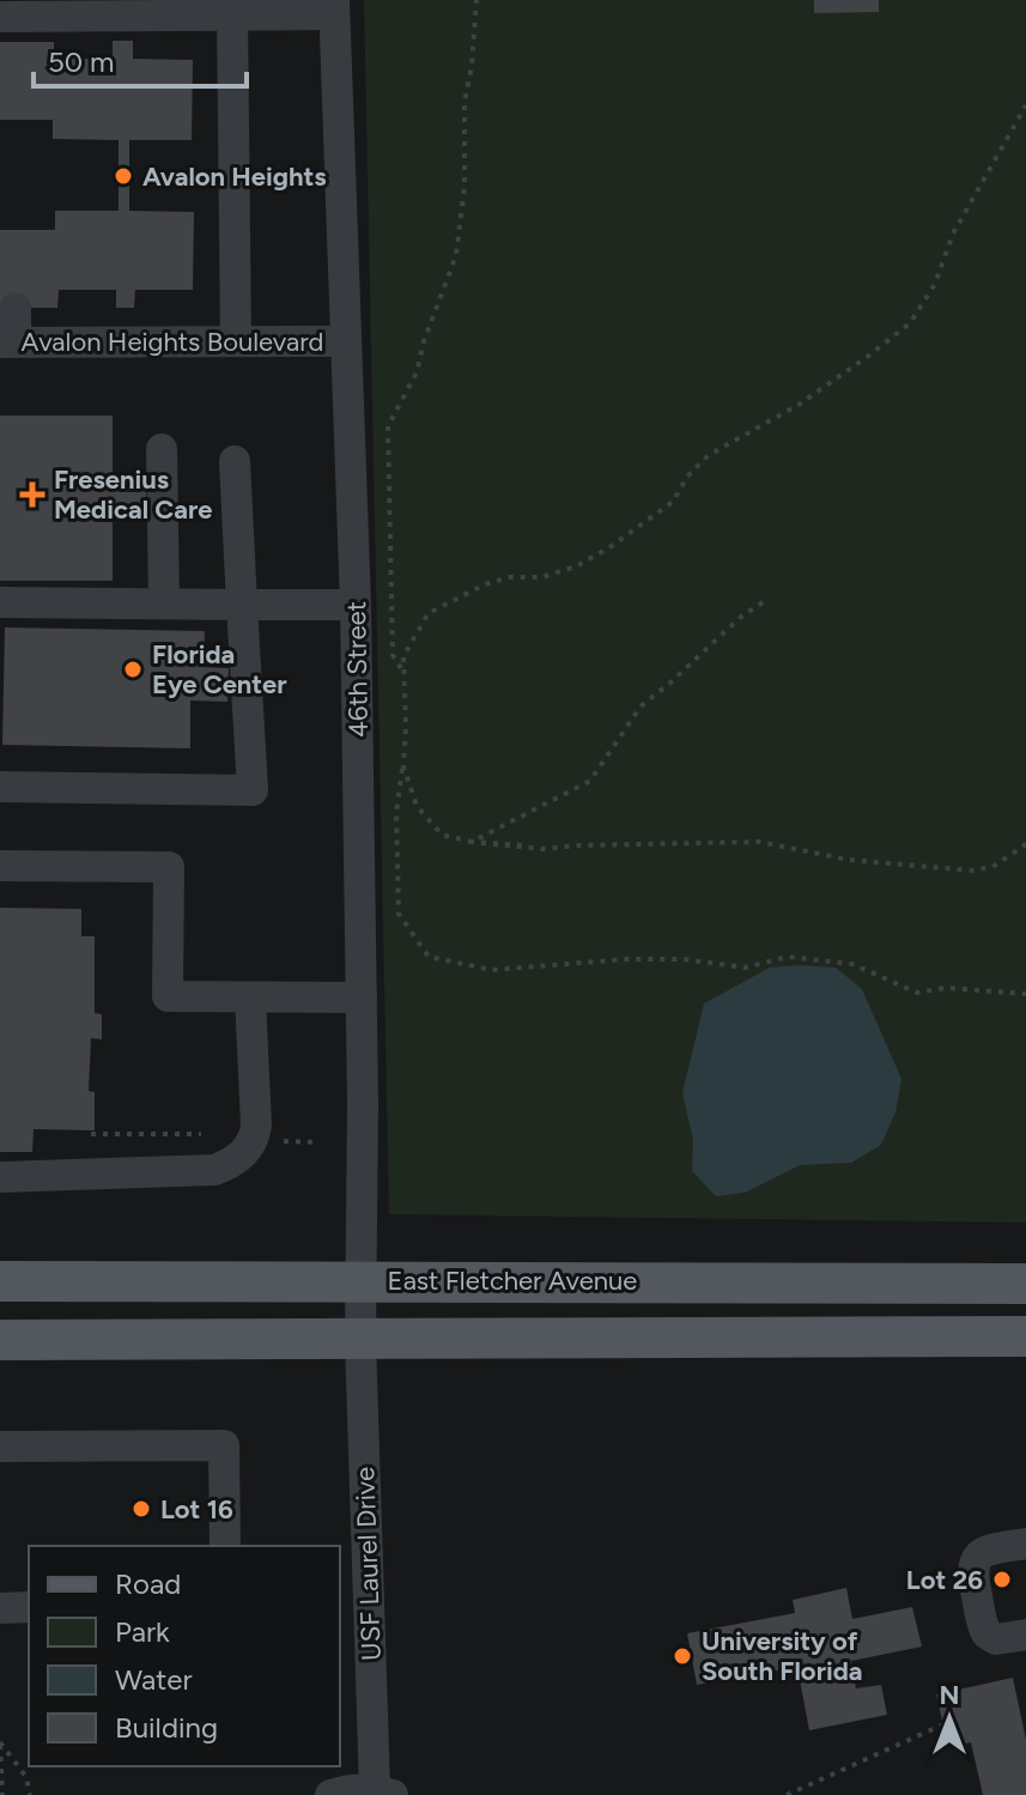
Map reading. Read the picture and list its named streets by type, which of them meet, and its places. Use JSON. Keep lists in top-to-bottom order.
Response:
{
  "streets": {
    "main road": ["East Fletcher Avenue"],
    "street": ["Avalon Heights Boulevard", "46th Street", "USF Laurel Drive"]
  },
  "crossings": [
    ["Avalon Heights Boulevard", "46th Street"],
    ["46th Street", "East Fletcher Avenue"],
    ["46th Street", "USF Laurel Drive"]
  ],
  "places": {
    "other": [
      "Avalon Heights",
      "Florida Eye Center",
      "Lot 16",
      "Lot 26",
      "University of South Florida"
    ],
    "health": ["Fresenius Medical Care"]
  },
  "legend": [
    "Road",
    "Park",
    "Water",
    "Building"
  ],
  "scale_bar": "50 m",
  "north": "top"
}
